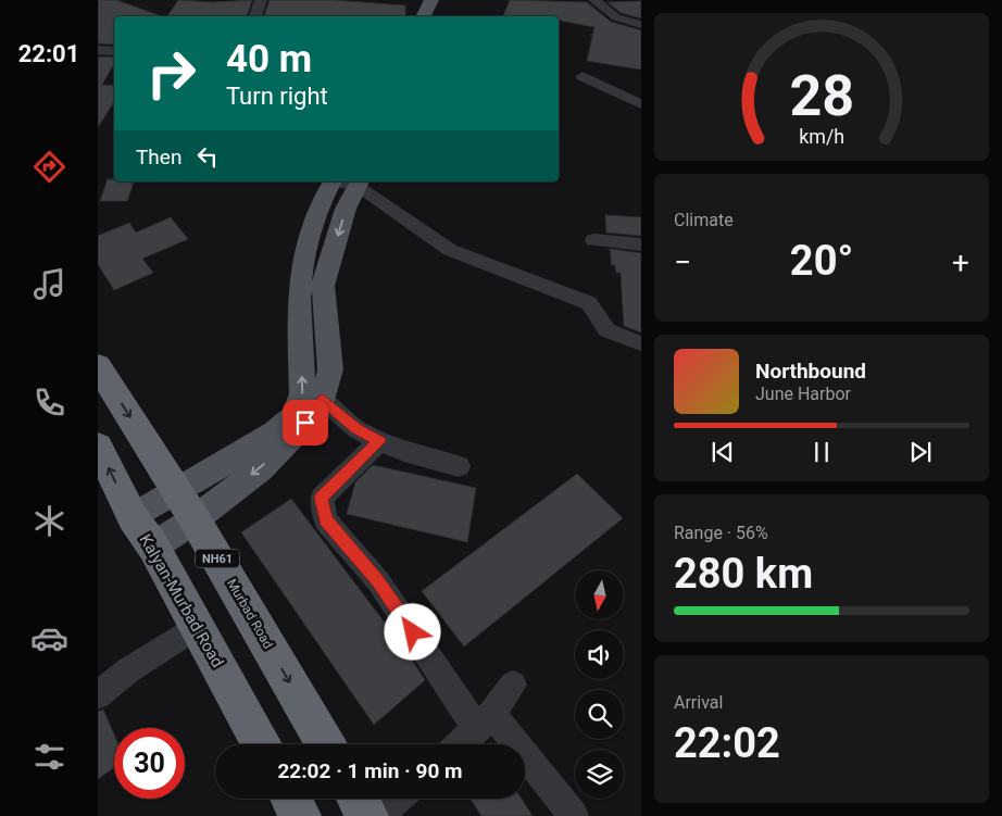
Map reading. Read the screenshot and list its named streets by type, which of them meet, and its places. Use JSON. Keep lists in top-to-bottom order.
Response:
{
  "streets": {
    "highway": ["NH61", "Kalyan-Murbad Road", "Murbad Road"]
  },
  "one_way": ["Murbad Road"],
  "north": "bottom",
  "page": {
    "tabs": "22:01",
    "turn": ["40 m", "Turn right"],
    "then": "Then",
    "tile": [
      "Climate",
      ["Range · 56%", "280 km"],
      ["Arrival", "22:02"]
    ],
    "heat": ["−", "20°", "+"],
    "song": ["Northbound", "June Harbor"],
    "limit": "30",
    "trip": "22:02 · 1 min · 90 m",
    "gauge": ["28", "km/h"]
  }
}
